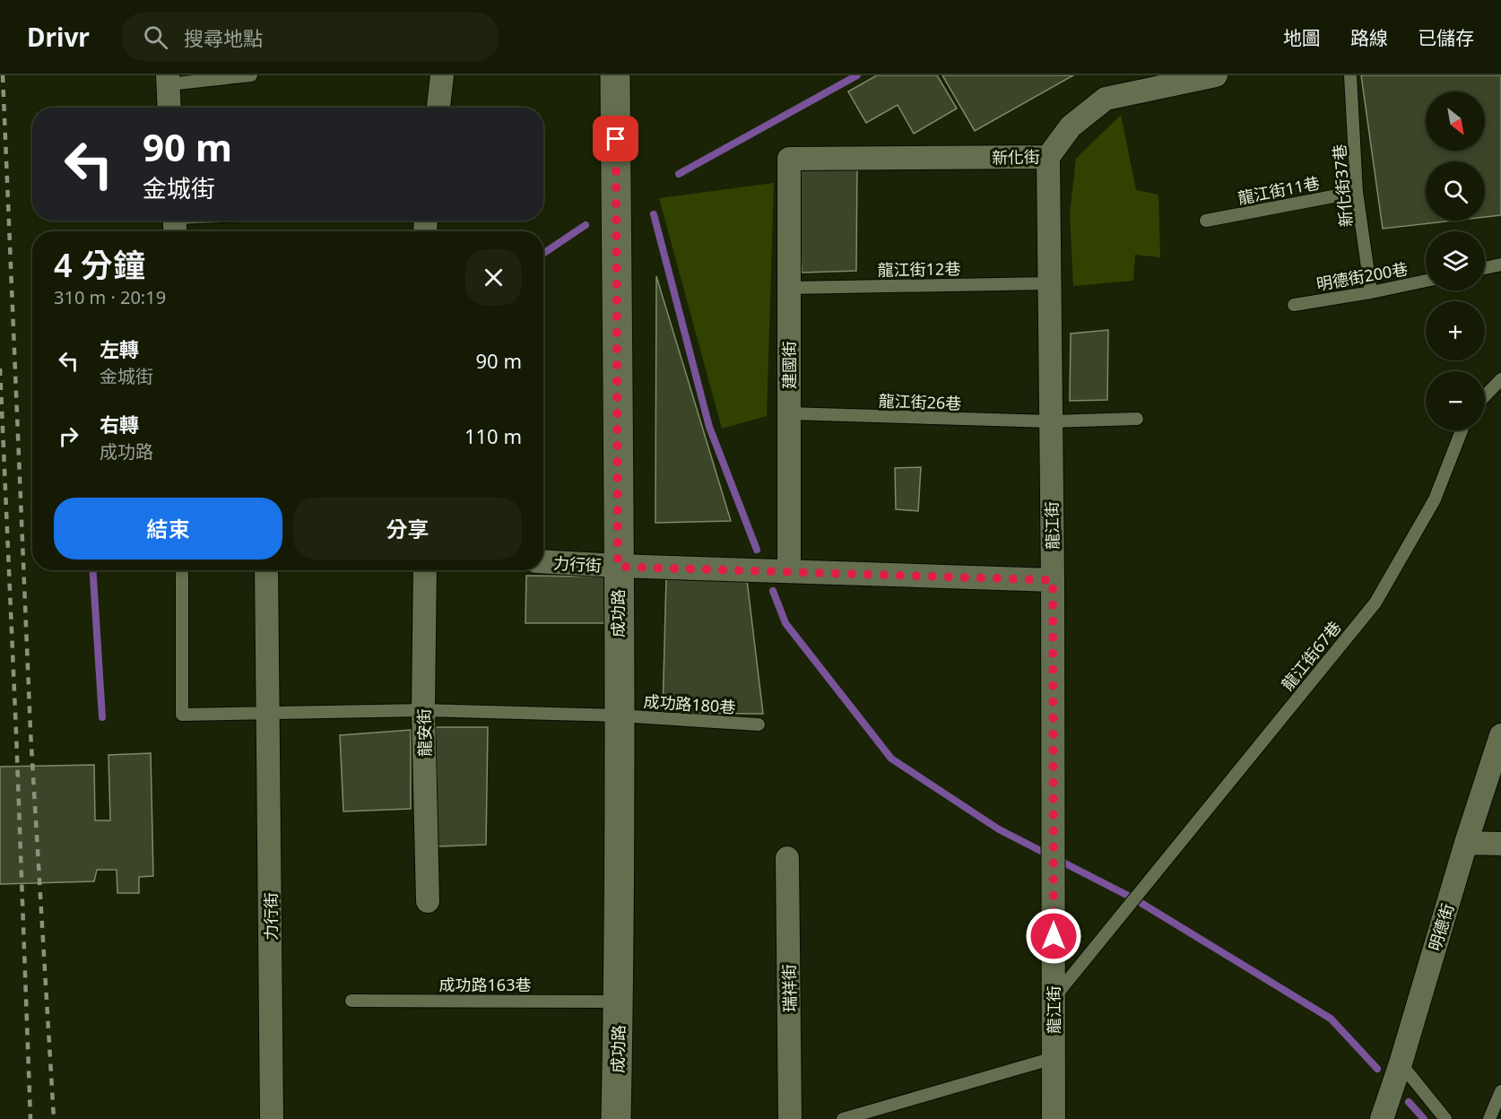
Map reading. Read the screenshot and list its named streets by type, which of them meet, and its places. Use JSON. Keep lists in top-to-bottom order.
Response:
{
  "streets": {
    "street": [
      "新化街",
      "建國街",
      "龍江街",
      "力行街",
      "成功路",
      "龍安街",
      "明德街",
      "瑞祥街"
    ],
    "lane": [
      "新化街37巷",
      "龍江街11巷",
      "龍江街12巷",
      "明德街200巷",
      "龍江街26巷",
      "龍江街67巷",
      "成功路180巷",
      "成功路163巷"
    ]
  },
  "crossings": [
    ["新化街", "建國街"],
    ["新化街", "龍江街"],
    ["新化街37巷", "龍江街11巷"],
    ["新化街37巷", "明德街200巷"],
    ["龍江街12巷", "建國街"],
    ["龍江街12巷", "龍江街"],
    ["建國街", "龍江街26巷"],
    ["建國街", "力行街"],
    ["龍江街26巷", "龍江街"],
    ["龍江街", "力行街"],
    ["龍江街", "龍江街67巷"],
    ["力行街", "成功路"],
    ["力行街", "成功路180巷"],
    ["成功路", "成功路180巷"],
    ["成功路", "成功路163巷"],
    ["成功路180巷", "龍安街"]
  ],
  "north": "bottom right",
  "page": {
    "header": "Drivr",
    "search": "搜尋地點",
    "nav": ["地圖", "路線", "已儲存"],
    "map_buttons": ["+", "−"],
    "turn": ["90 m", "金城街"],
    "heading": ["4 分鐘", "310 m · 20:19"],
    "list": [
      {
        "name": "左轉",
        "note": "金城街",
        "value": "90 m"
      },
      {
        "name": "右轉",
        "note": "成功路",
        "value": "110 m"
      }
    ],
    "buttons": ["結束", "分享"]
  }
}
